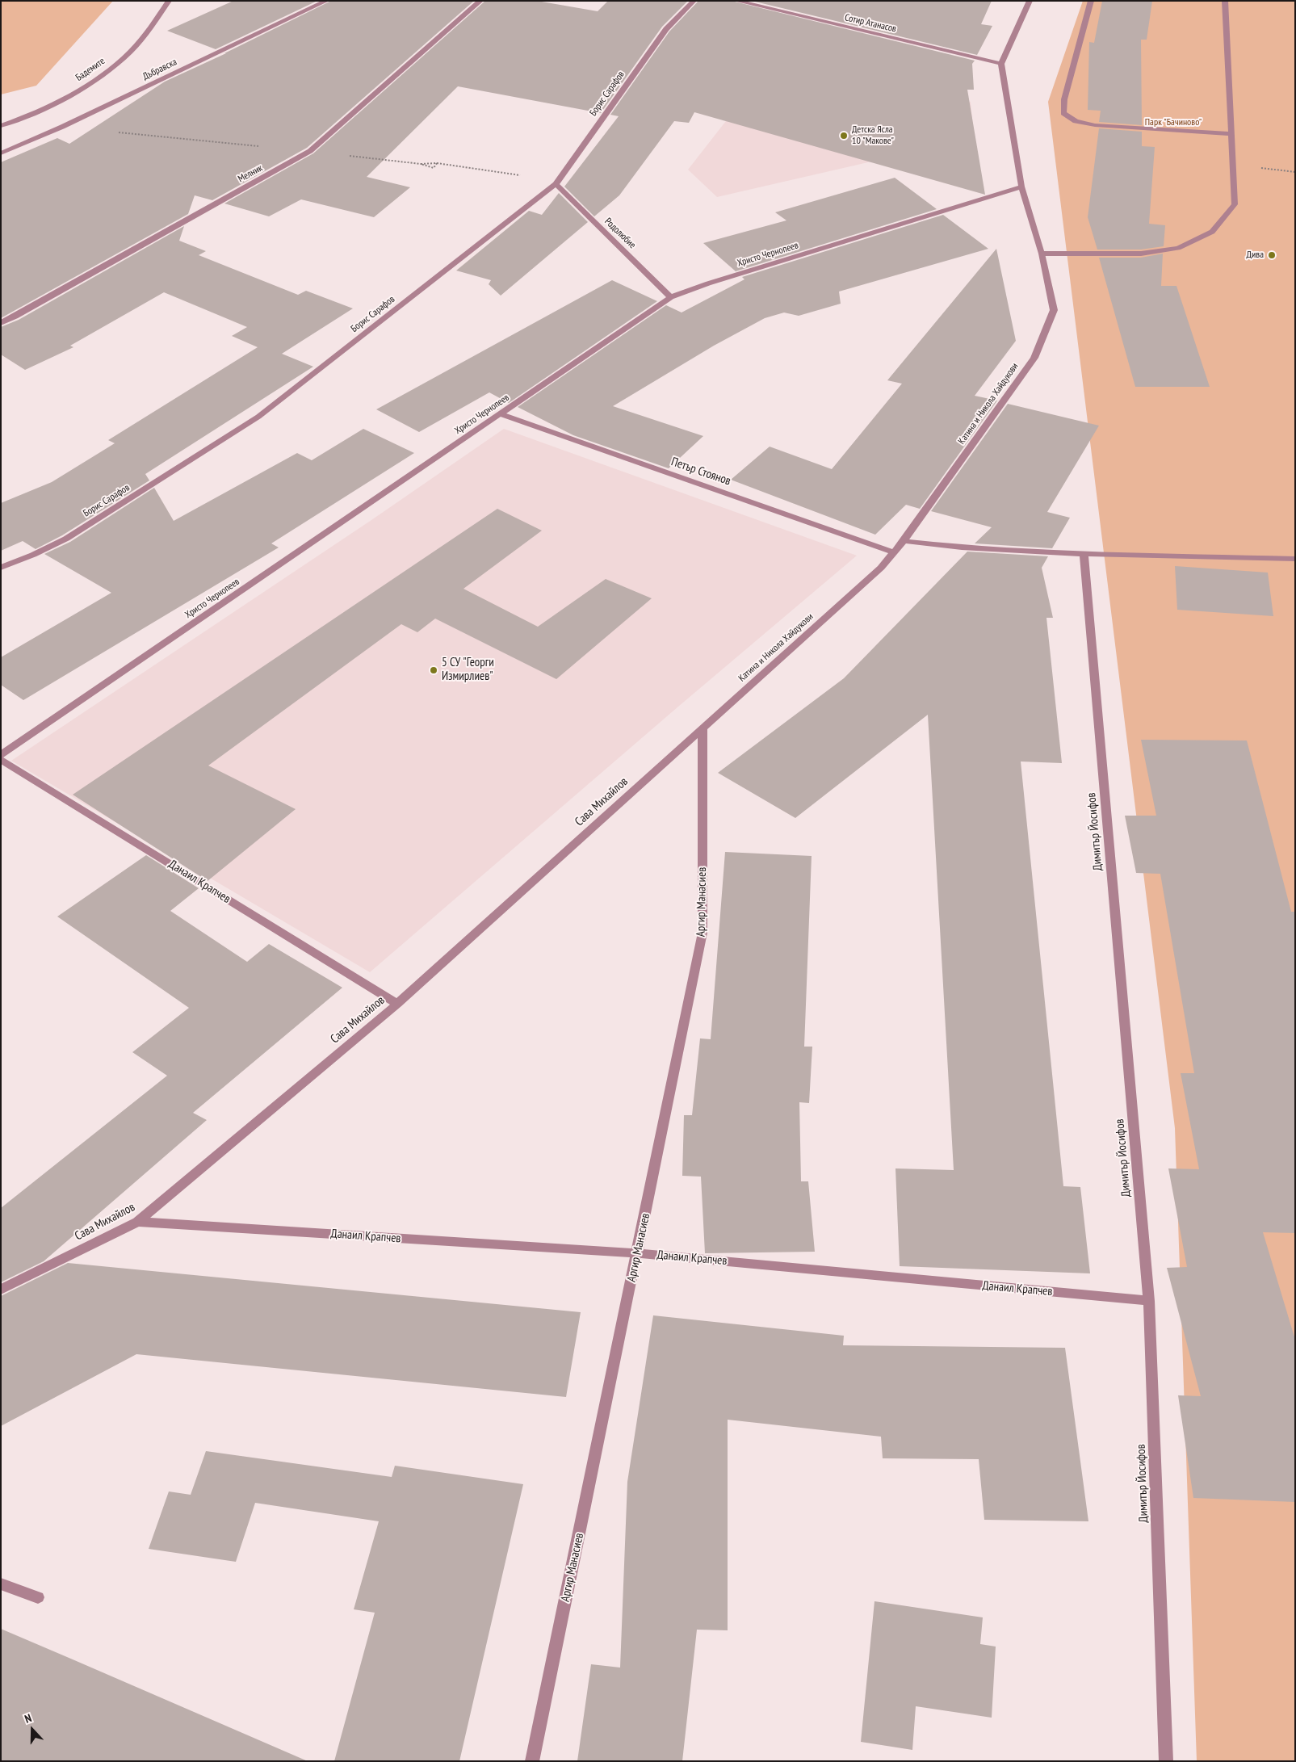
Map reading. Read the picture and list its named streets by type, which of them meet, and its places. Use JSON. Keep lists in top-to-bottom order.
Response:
{
  "streets": {
    "street": [
      "Сотир Атанасов",
      "Бадемите",
      "Дъбравска",
      "Борис Сарафов",
      "Мелник",
      "Родолюбие",
      "Христо Чернопеев",
      "Катина и Никола Хайдукови",
      "Петър Стоянов",
      "Сава Михайлов",
      "Димитър Йосифов",
      "Данаил Крапчев",
      "Аргир Манасиев"
    ]
  },
  "crossings": [
    ["Сотир Атанасов", "Катина и Никола Хайдукови"],
    ["Борис Сарафов", "Родолюбие"],
    ["Родолюбие", "Христо Чернопеев"],
    ["Христо Чернопеев", "Катина и Никола Хайдукови"],
    ["Христо Чернопеев", "Петър Стоянов"],
    ["Катина и Никола Хайдукови", "Петър Стоянов"],
    ["Катина и Никола Хайдукови", "Сава Михайлов"],
    ["Катина и Никола Хайдукови", "Аргир Манасиев"],
    ["Сава Михайлов", "Данаил Крапчев"],
    ["Сава Михайлов", "Аргир Манасиев"],
    ["Димитър Йосифов", "Данаил Крапчев"],
    ["Данаил Крапчев", "Аргир Манасиев"]
  ],
  "parks": ["Парк \"Бачиново\""],
  "places": ["Детска Ясла 10 \"Макове\"", "Дива", "5 СУ \"Георги Измирлиев\""],
  "north": "top"
}
